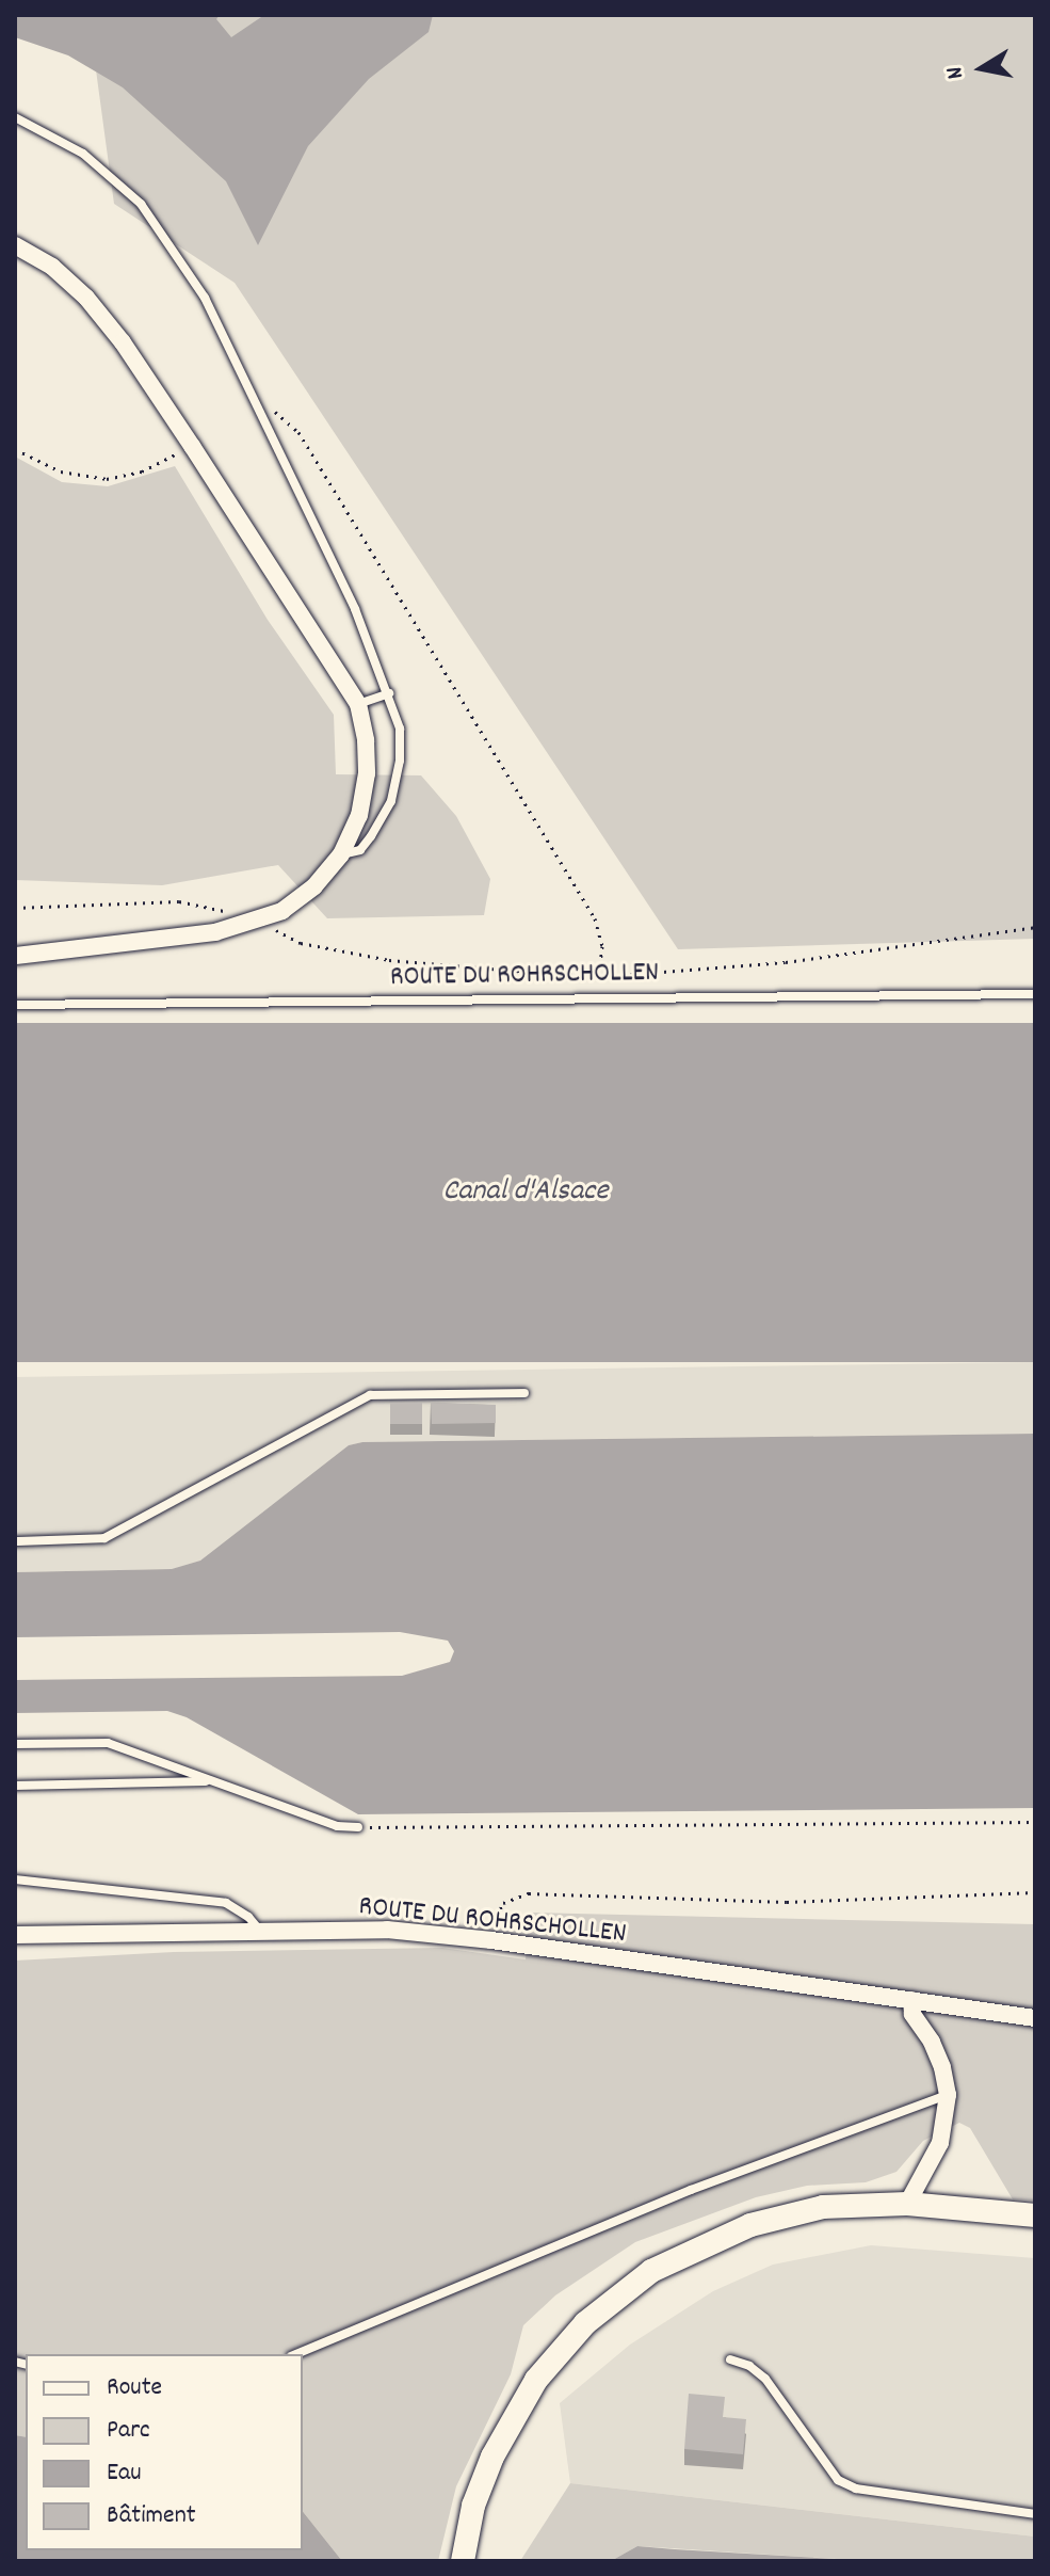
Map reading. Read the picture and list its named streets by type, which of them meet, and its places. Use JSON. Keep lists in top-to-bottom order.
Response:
{
  "streets": {
    "street": ["ROUTE DU ROHRSCHOLLEN"]
  },
  "water": ["Canal d'Alsace"],
  "legend": [
    "Route",
    "Parc",
    "Eau",
    "Bâtiment"
  ],
  "north": "left"
}
